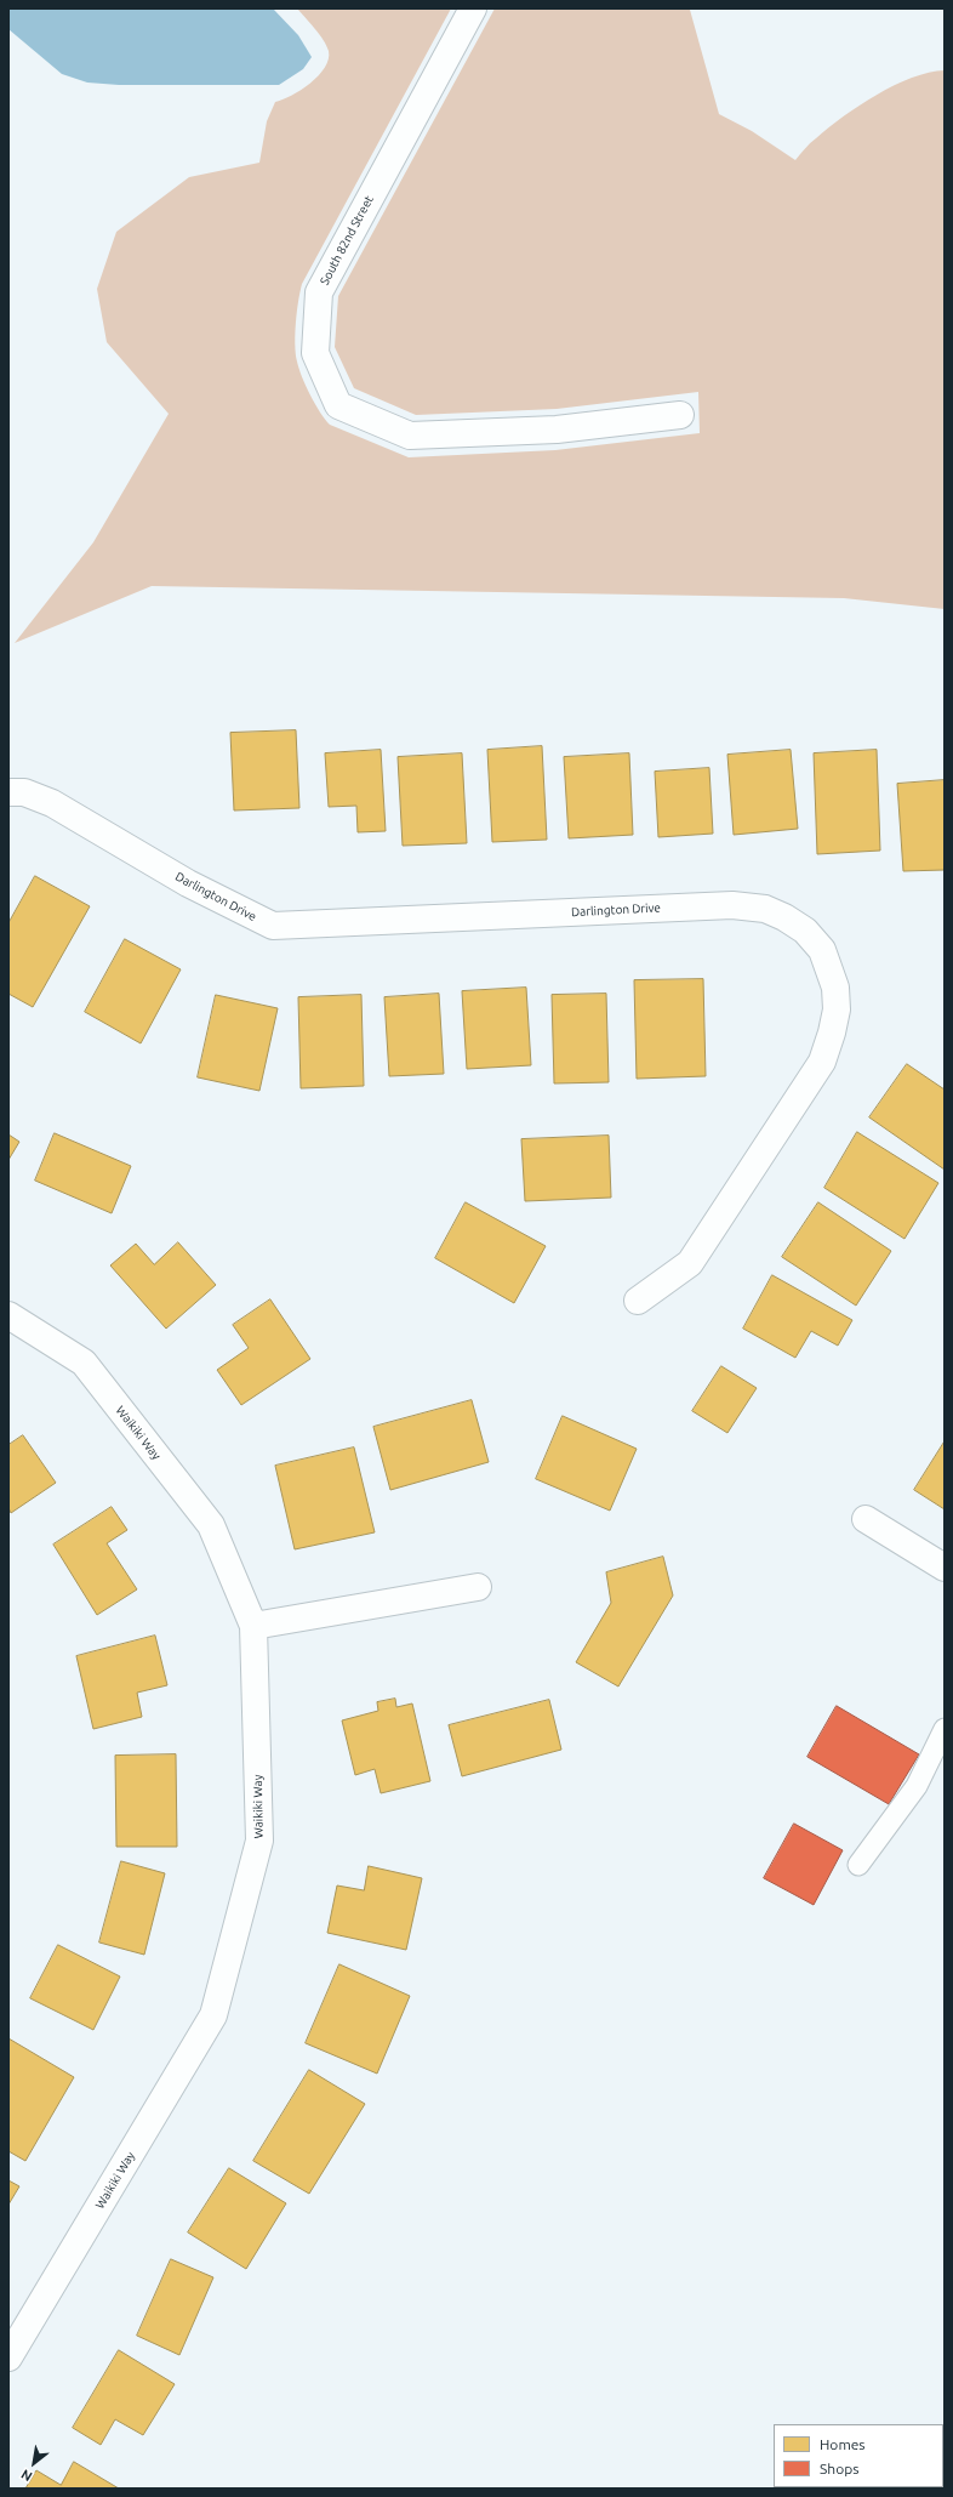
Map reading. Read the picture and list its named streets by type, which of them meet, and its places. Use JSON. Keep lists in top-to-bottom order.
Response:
{
  "streets": {
    "street": ["South 82nd Street", "Darlington Drive", "Waikiki Way"]
  },
  "legend": ["Homes", "Shops"],
  "north": "bottom left"
}
